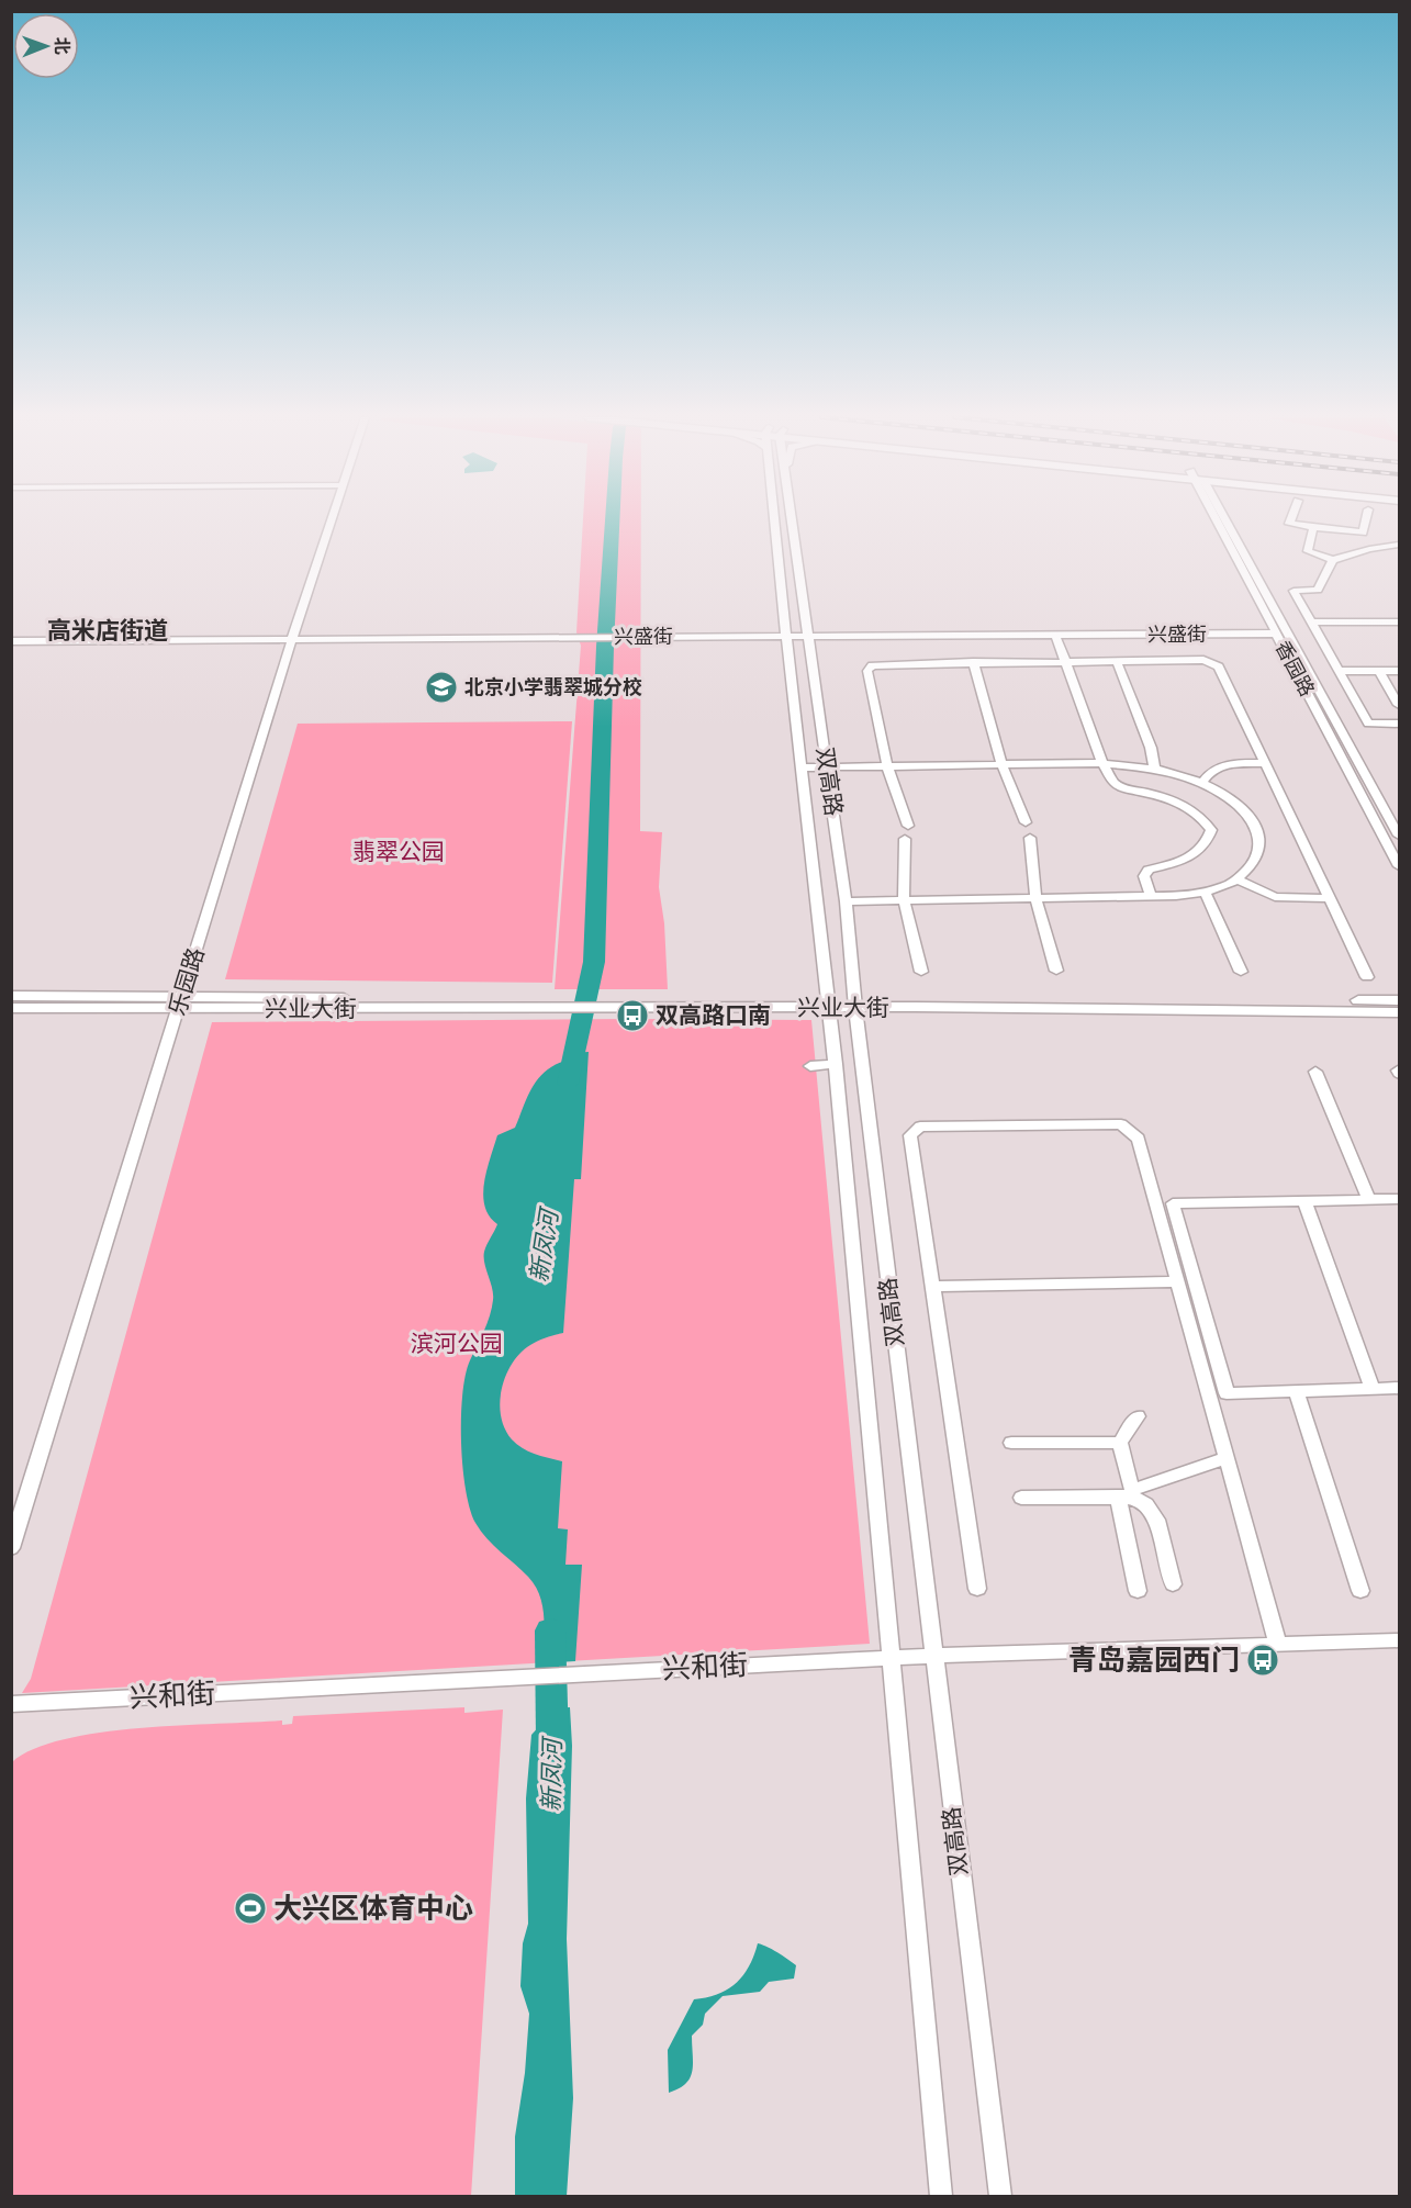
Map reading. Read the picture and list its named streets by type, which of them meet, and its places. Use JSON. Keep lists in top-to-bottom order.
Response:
{
  "streets": {
    "main road": ["兴业大街"],
    "street": [
      "兴盛街",
      "香园路",
      "双高路",
      "乐园路",
      "兴和街"
    ]
  },
  "crossings": [
    ["兴盛街", "香园路"],
    ["兴盛街", "双高路"],
    ["兴盛街", "乐园路"],
    ["双高路", "兴业大街"],
    ["双高路", "兴和街"],
    ["乐园路", "兴业大街"]
  ],
  "districts": ["高米店街道"],
  "water": ["新凤河"],
  "parks": ["翡翠公园", "滨河公园"],
  "places": {
    "school or university": ["北京小学翡翠城分校"],
    "bus stop": ["双高路口南", "青岛嘉园西门"],
    "sports": ["大兴区体育中心"]
  },
  "north": "right"
}
